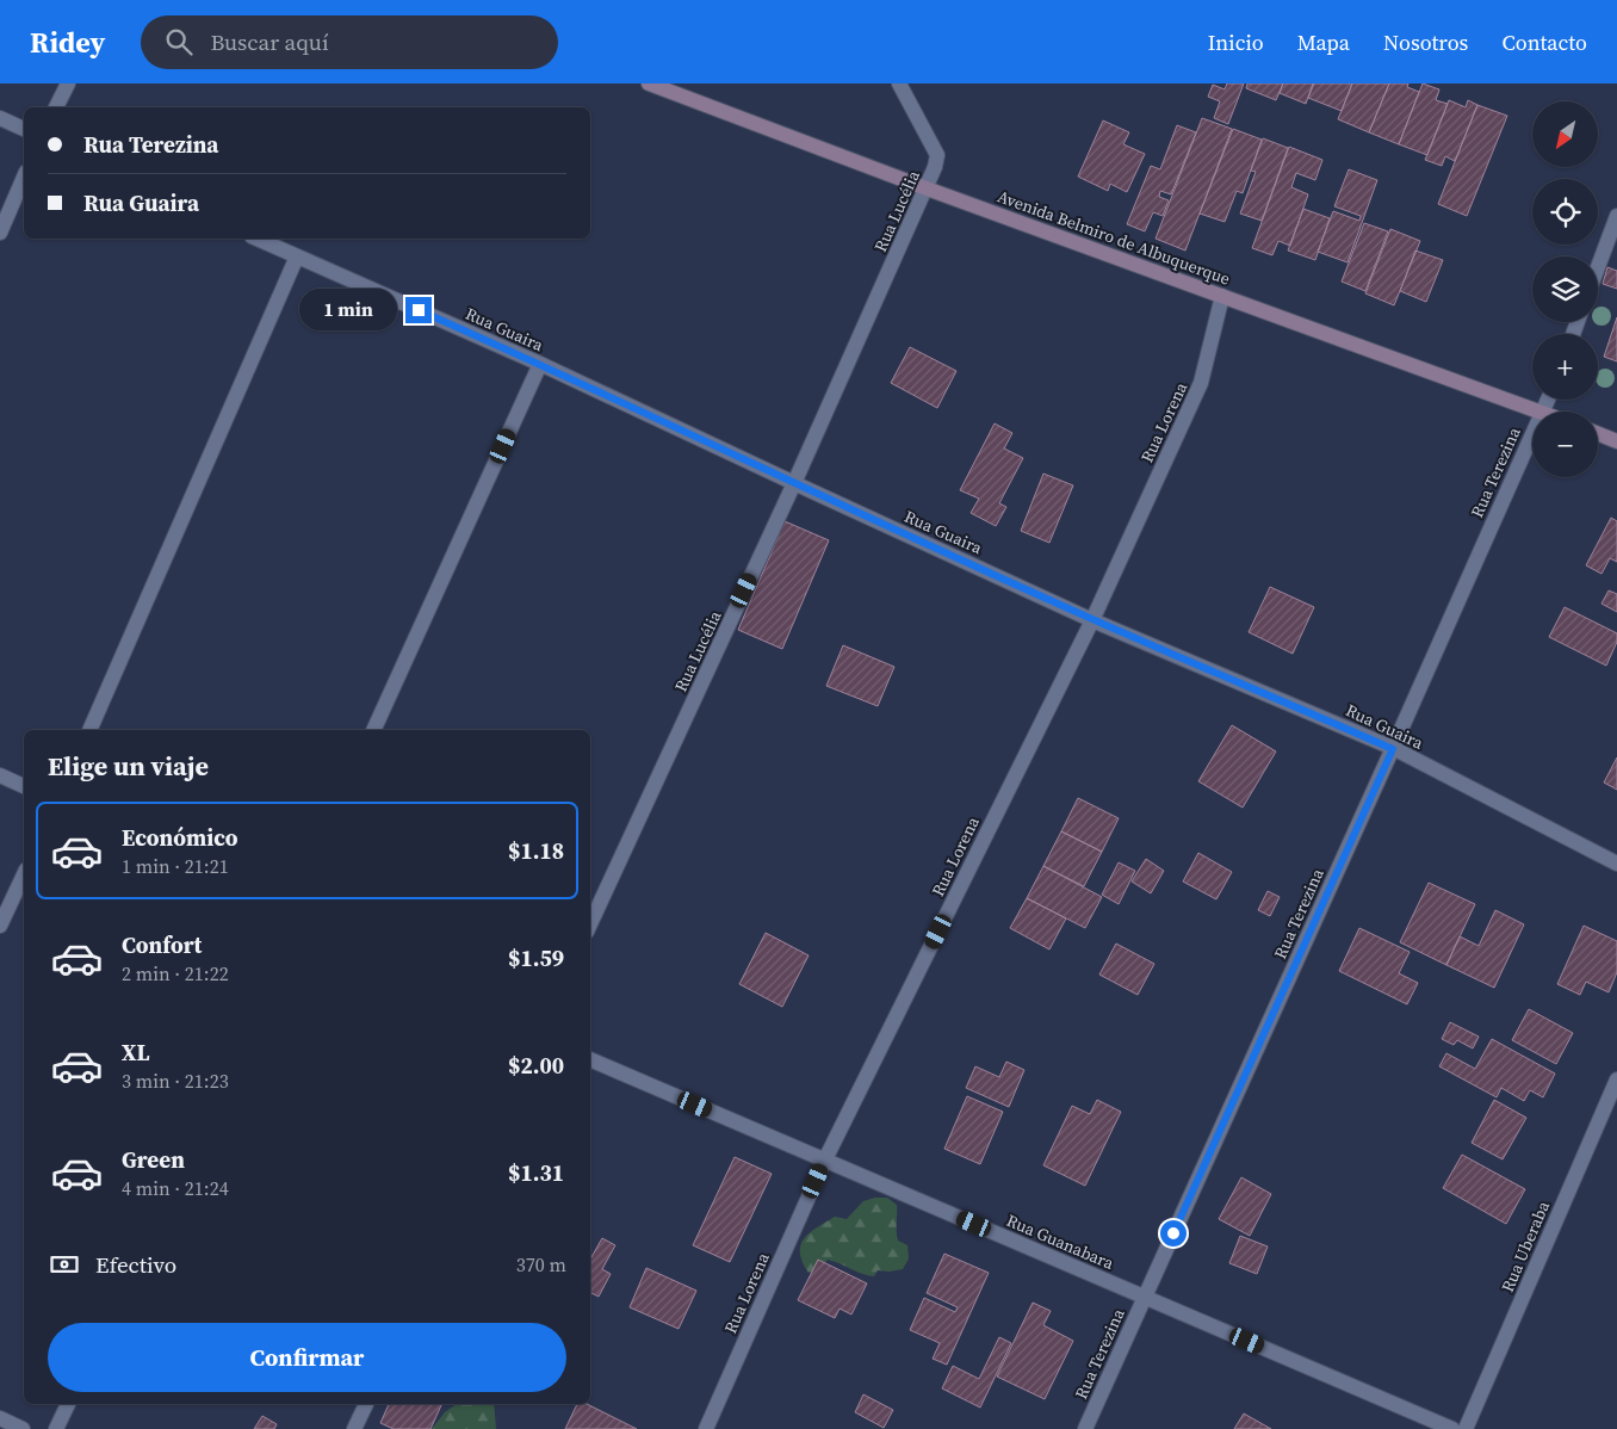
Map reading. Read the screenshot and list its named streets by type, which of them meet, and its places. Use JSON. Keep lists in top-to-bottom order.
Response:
{
  "streets": {
    "main road": ["Avenida Belmiro de Albuquerque"],
    "street": [
      "Rua Lucélia",
      "Rua Guaira",
      "Rua Lorena",
      "Rua Terezina",
      "Rua Guanabara",
      "Rua Uberaba"
    ]
  },
  "crossings": [
    ["Rua Lucélia", "Avenida Belmiro de Albuquerque"],
    ["Rua Lucélia", "Rua Guaira"],
    ["Avenida Belmiro de Albuquerque", "Rua Lorena"],
    ["Avenida Belmiro de Albuquerque", "Rua Terezina"],
    ["Rua Guaira", "Rua Lorena"],
    ["Rua Guaira", "Rua Terezina"],
    ["Rua Lorena", "Rua Guanabara"],
    ["Rua Terezina", "Rua Guanabara"]
  ],
  "north": "bottom left",
  "page": {
    "header": "Ridey",
    "search": "Buscar aquí",
    "nav": [
      "Inicio",
      "Mapa",
      "Nosotros",
      "Contacto"
    ],
    "map_buttons": ["+", "−"],
    "banner": ["Rua Terezina", "Rua Guaira"],
    "bubble": "1 min",
    "heading": "Elige un viaje",
    "list": [
      {
        "name": "Económico",
        "note": "1 min · 21:21",
        "value": "$1.18"
      },
      {
        "name": "Confort",
        "note": "2 min · 21:22",
        "value": "$1.59"
      },
      {
        "name": "XL",
        "note": "3 min · 21:23",
        "value": "$2.00"
      },
      {
        "name": "Green",
        "note": "4 min · 21:24",
        "value": "$1.31"
      }
    ],
    "pay": ["Efectivo", "370 m"],
    "buttons": "Confirmar"
  }
}
